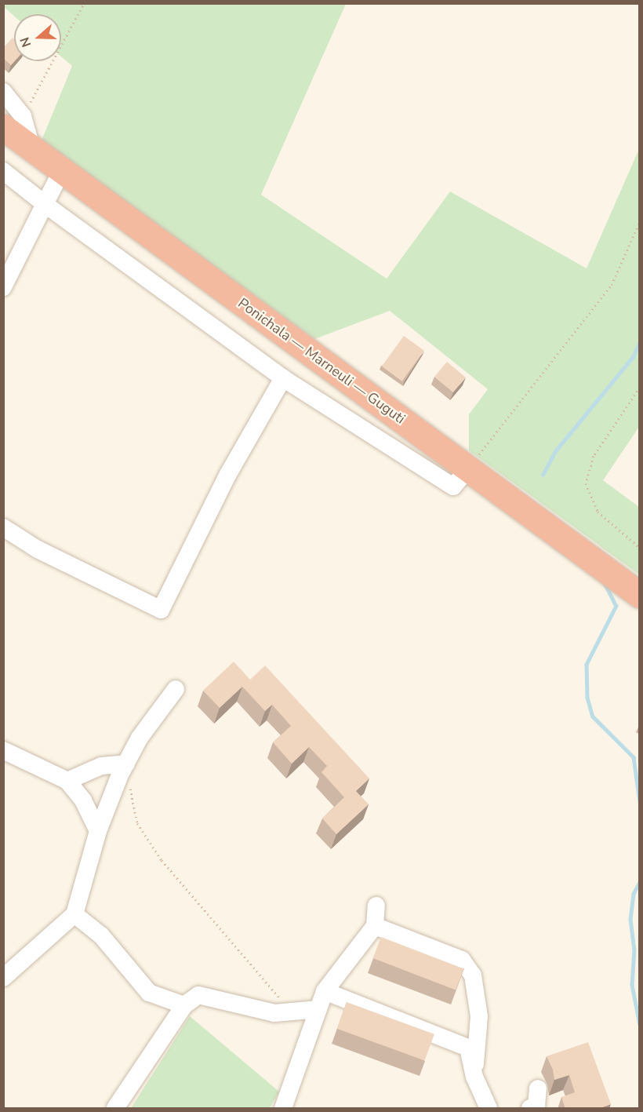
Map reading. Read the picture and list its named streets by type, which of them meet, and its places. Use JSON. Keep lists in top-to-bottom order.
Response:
{
  "streets": {
    "highway": ["Ponichala — Marneuli — Guguti"]
  },
  "north": "left"
}
